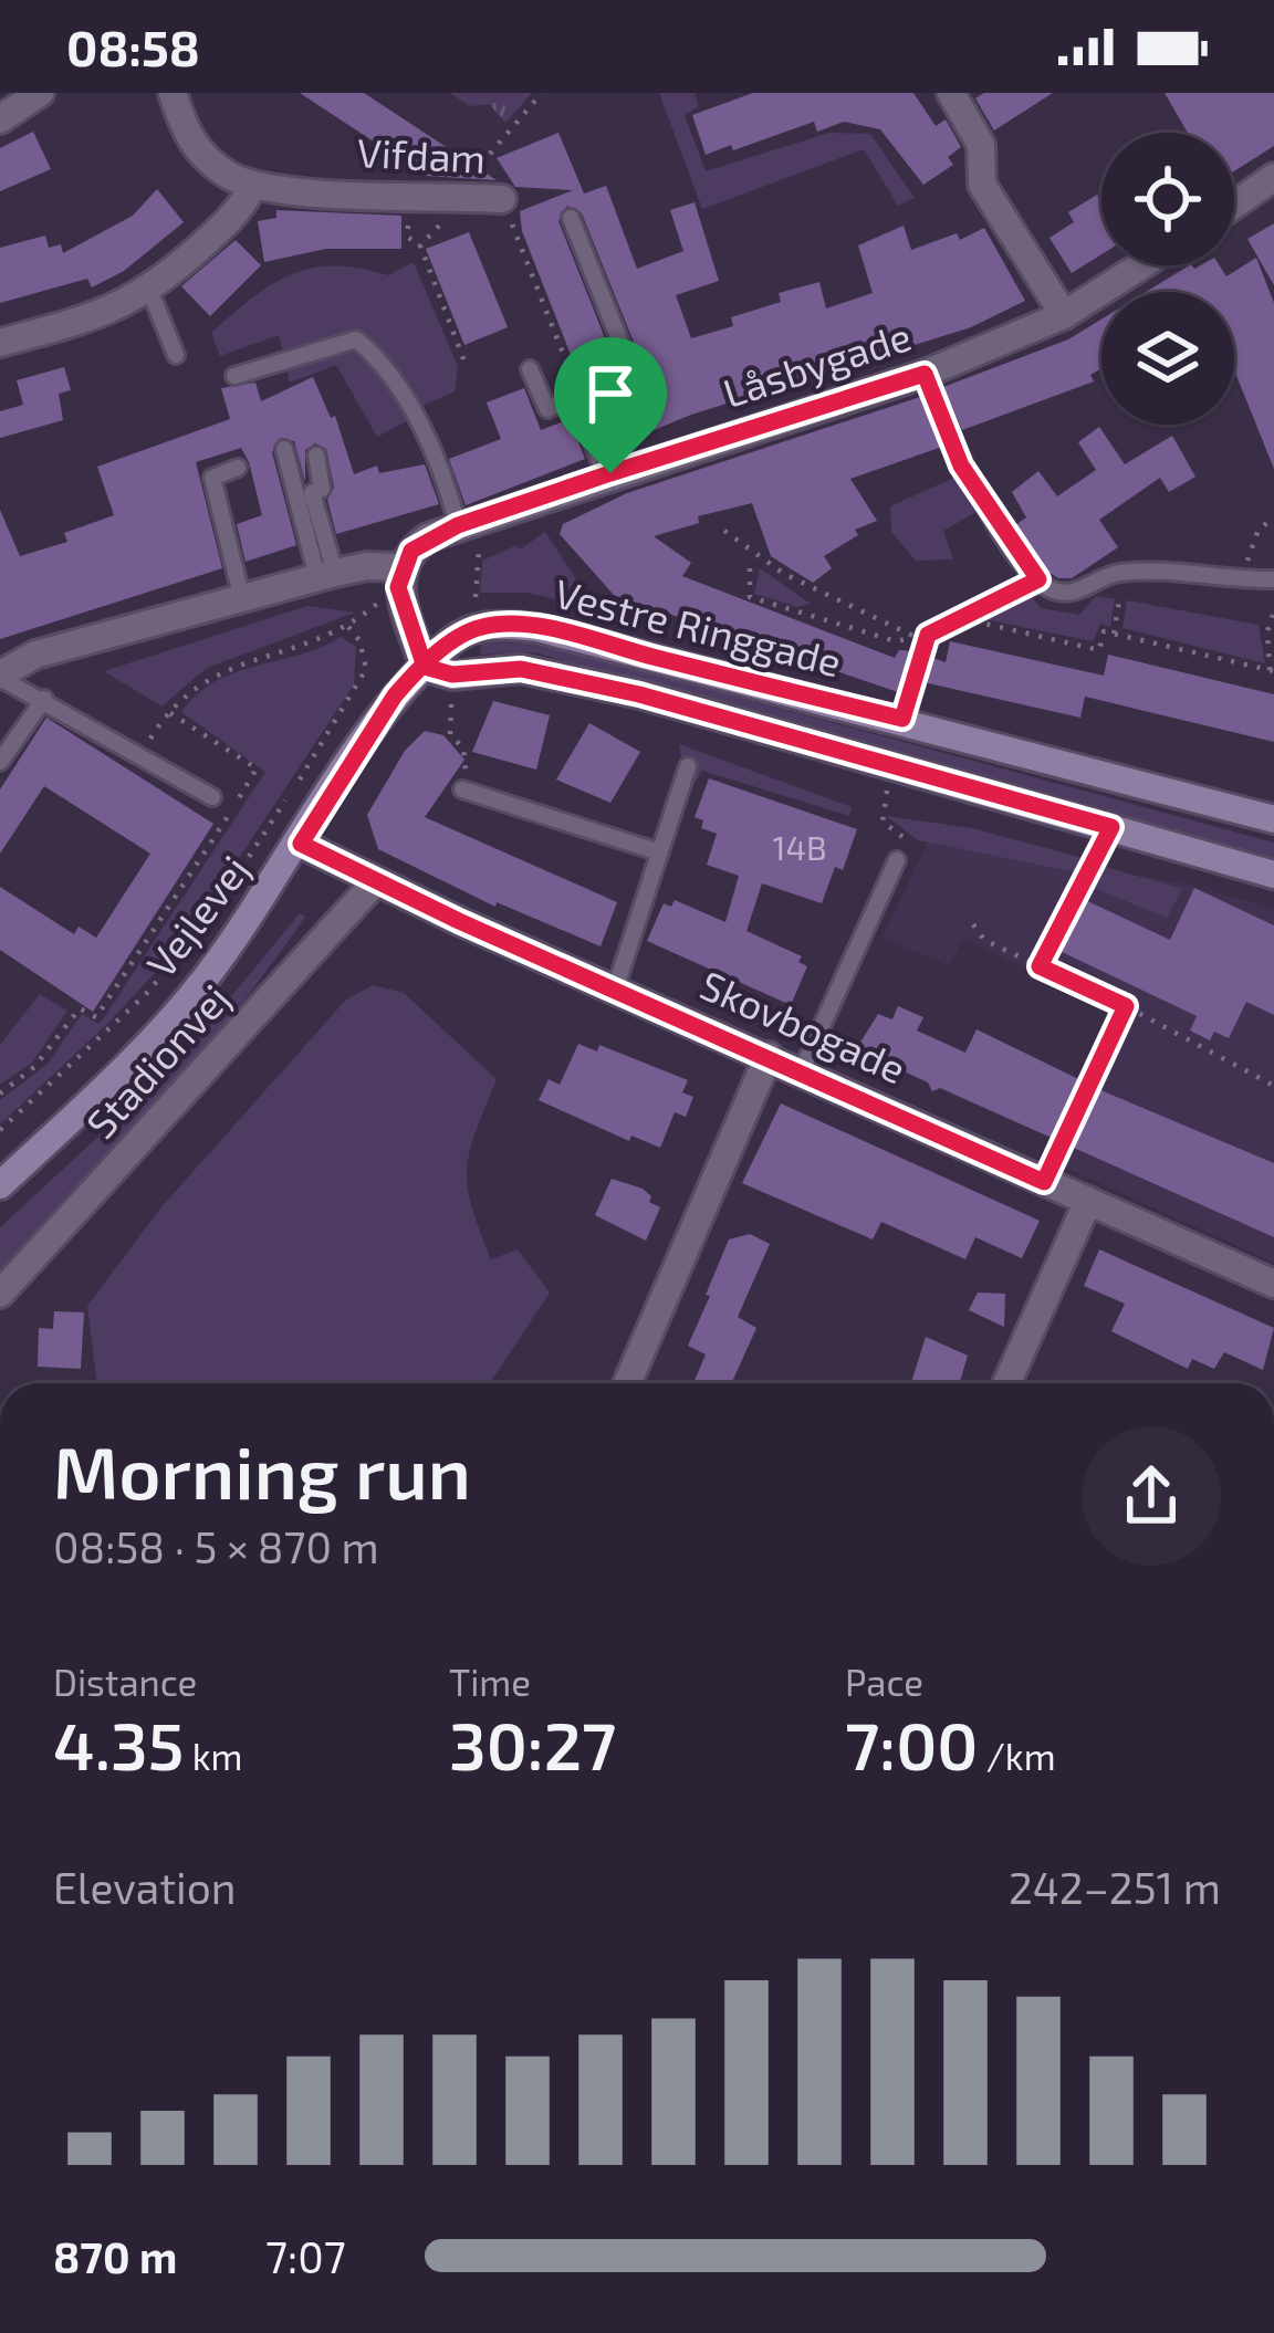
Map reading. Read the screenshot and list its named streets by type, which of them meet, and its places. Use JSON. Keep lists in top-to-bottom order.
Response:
{
  "streets": {
    "main road": ["Vestre Ringgade", "Vejlevej"],
    "street": [
      "Vifdam",
      "Låsbygade",
      "Skovbogade",
      "Stadionvej"
    ]
  },
  "crossings": [
    ["Vestre Ringgade", "Vejlevej"],
    ["Vejlevej", "Skovbogade"],
    ["Skovbogade", "Stadionvej"]
  ],
  "house_numbers": ["14B"],
  "page": {
    "status": "08:58",
    "heading": ["Morning run", "08:58 · 5 × 870 m"],
    "stats": [
      ["Distance", "4.35 km"],
      ["Time", "30:27"],
      ["Pace", "7:00 /km"]
    ],
    "chart": ["Elevation", "242–251 m"],
    "list": [
      {
        "name": "870 m",
        "note": "7:07"
      }
    ]
  }
}
